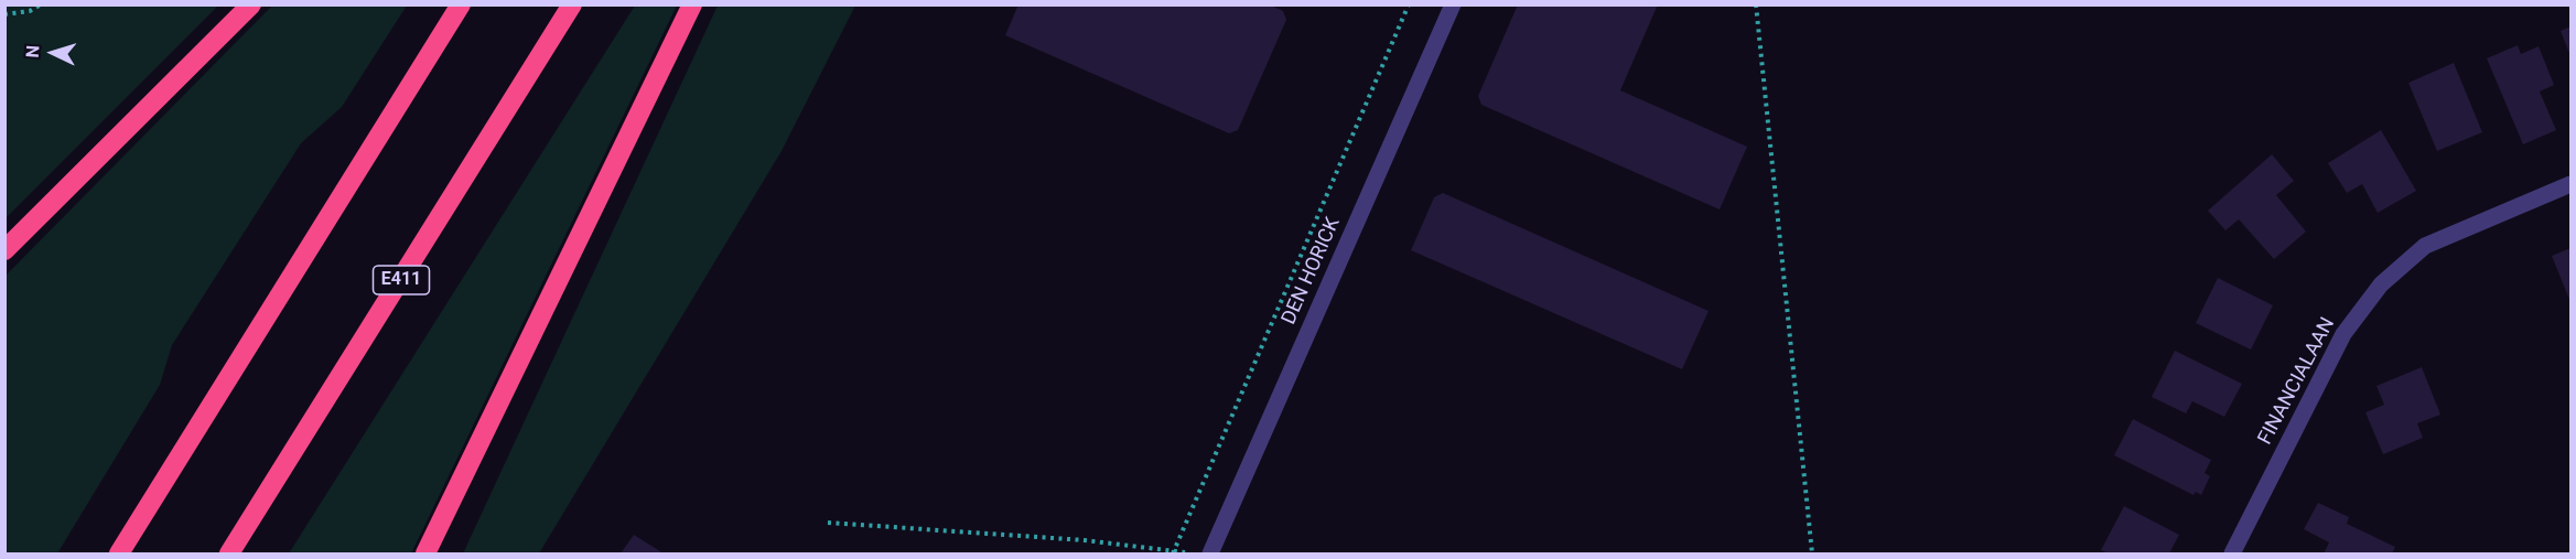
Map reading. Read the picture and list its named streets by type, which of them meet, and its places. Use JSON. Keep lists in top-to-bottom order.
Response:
{
  "streets": {
    "highway": ["E411"],
    "street": ["DEN HORICK", "FINANCIALAAN"]
  },
  "north": "left"
}
